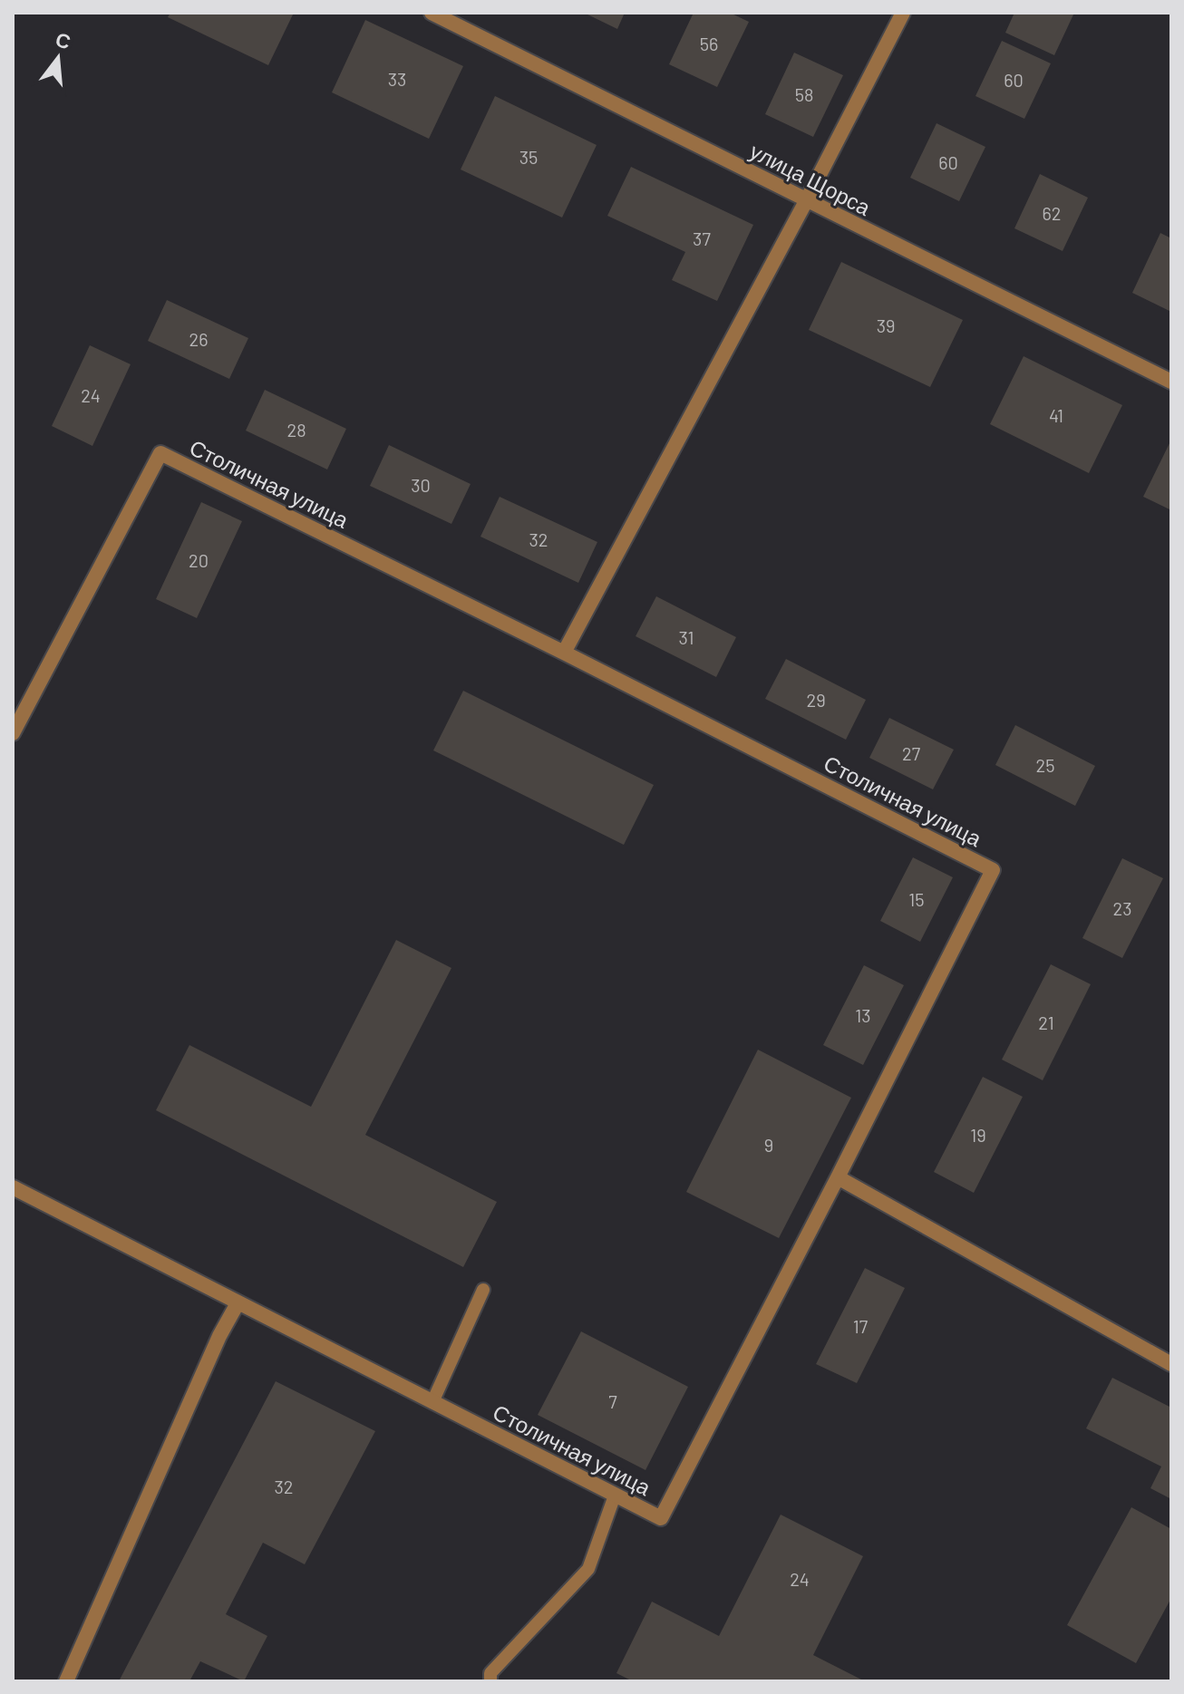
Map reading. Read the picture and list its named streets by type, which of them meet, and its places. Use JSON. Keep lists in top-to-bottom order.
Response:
{
  "streets": {
    "street": ["улица Щорса", "Столичная улица"]
  },
  "house_numbers": [
    "56",
    "33",
    "60",
    "58",
    "35",
    "60",
    "62",
    "37",
    "39",
    "26",
    "24",
    "41",
    "28",
    "30",
    "32",
    "20",
    "31",
    "29",
    "27",
    "25",
    "15",
    "23",
    "13",
    "21",
    "19",
    "9",
    "17",
    "7",
    "32",
    "24"
  ],
  "north": "top"
}
